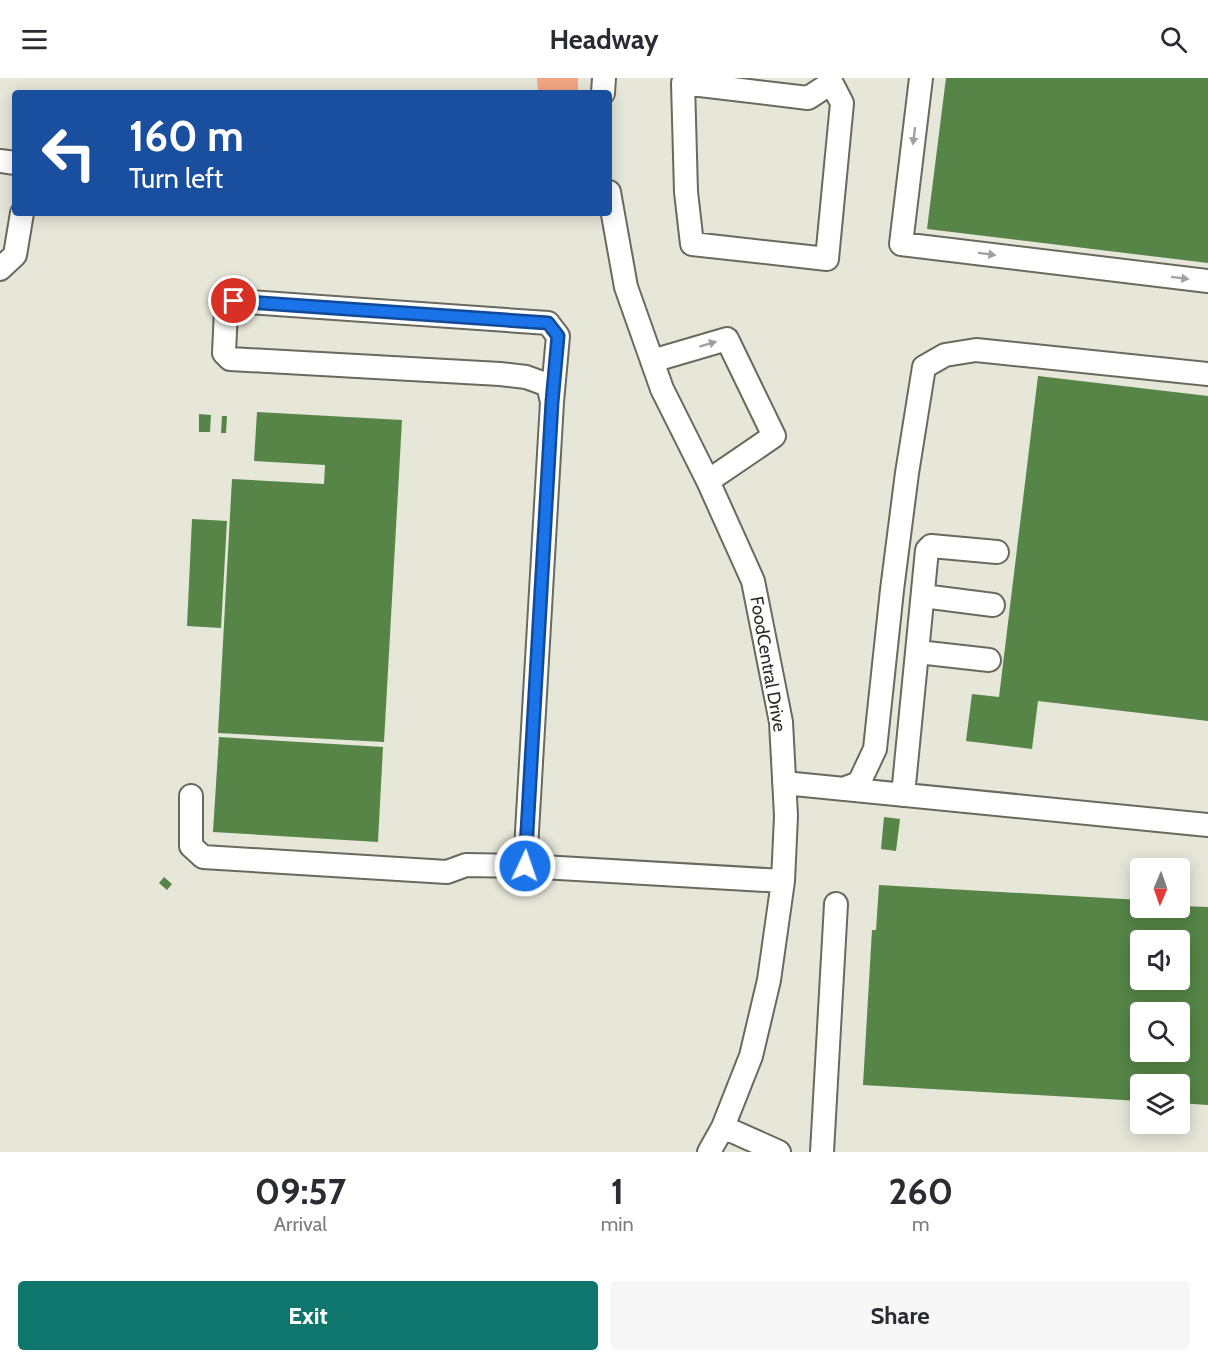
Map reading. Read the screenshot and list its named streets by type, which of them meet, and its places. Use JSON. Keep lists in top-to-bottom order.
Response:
{
  "streets": {
    "street": ["FoodCentral Drive"]
  },
  "north": "bottom",
  "page": {
    "header": "Headway",
    "turn": ["160 m", "Turn left"],
    "eta": [
      "09:57",
      "Arrival",
      "1",
      "min",
      "260",
      "m"
    ],
    "buttons": ["Exit", "Share"]
  }
}
